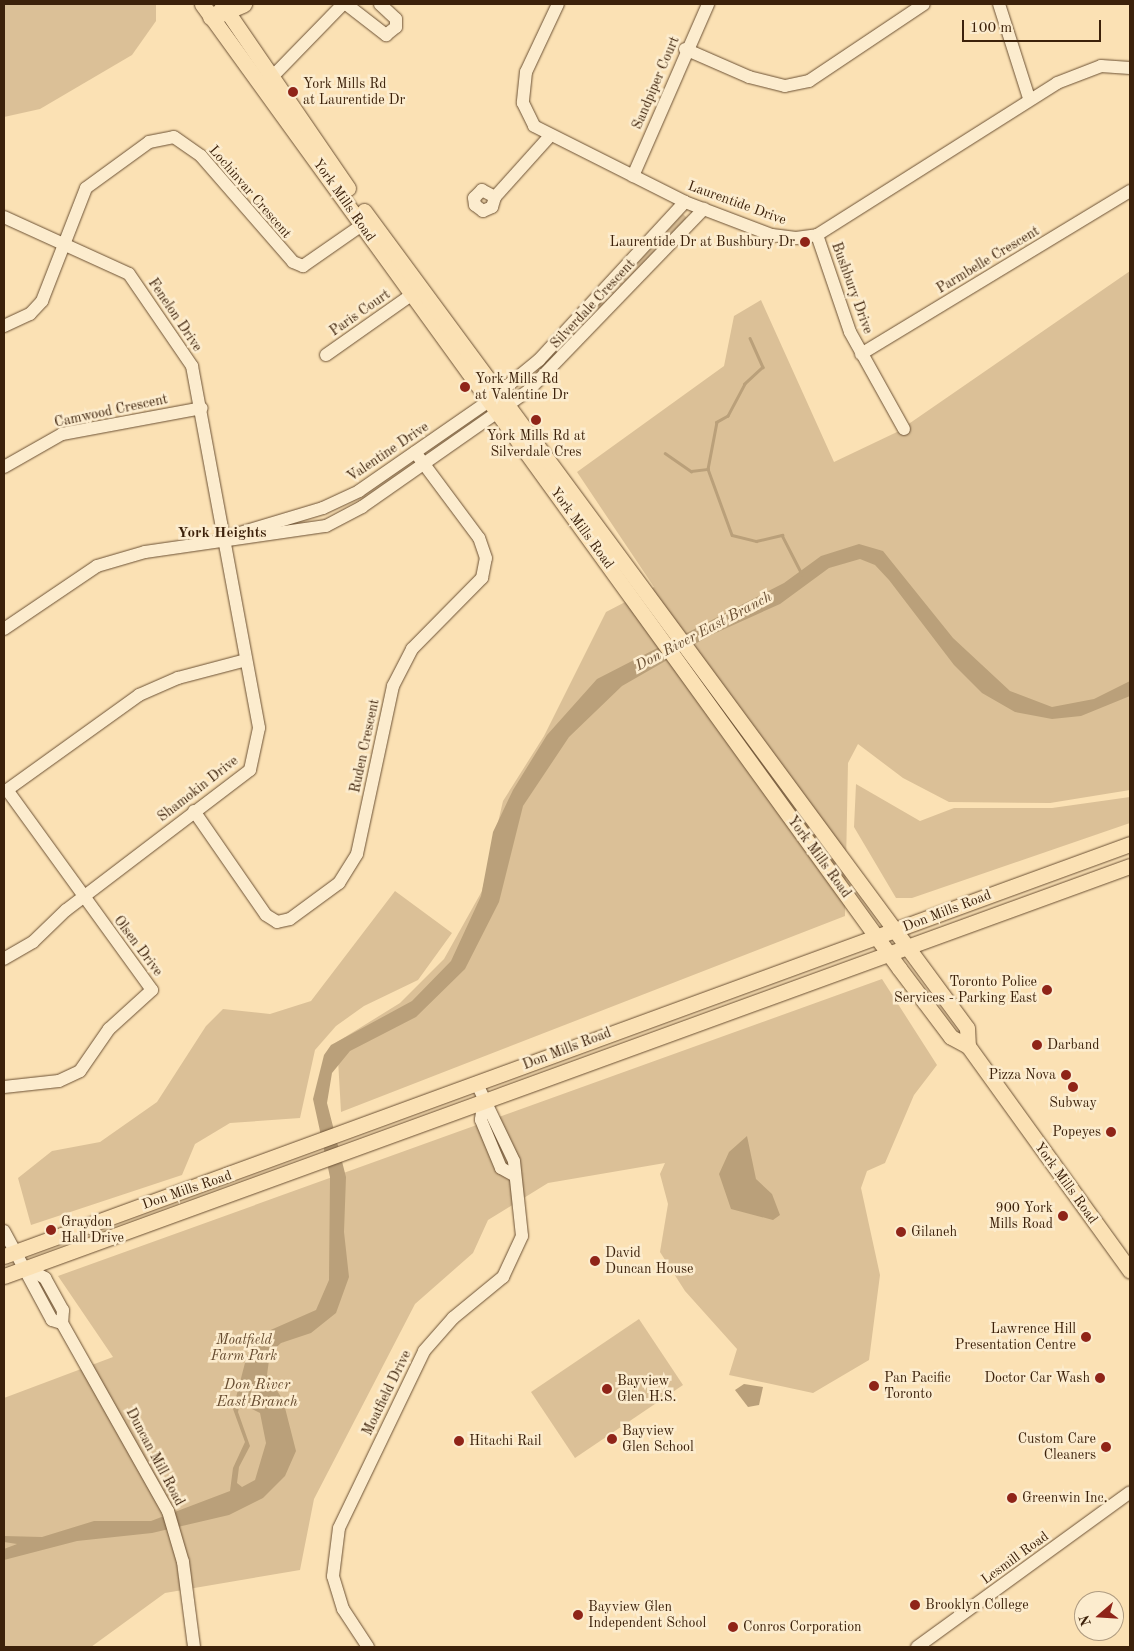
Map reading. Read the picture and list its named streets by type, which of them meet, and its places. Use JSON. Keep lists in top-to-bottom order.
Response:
{
  "streets": {
    "main road": ["York Mills Road", "Don Mills Road"],
    "street": [
      "Sandpiper Court",
      "Lochinvar Crescent",
      "Laurentide Drive",
      "Parmbelle Crescent",
      "Bushbury Drive",
      "Silverdale Crescent",
      "Paris Court",
      "Fenelon Drive",
      "Camwood Crescent",
      "Valentine Drive",
      "Ruden Crescent",
      "Shamokin Drive",
      "Olsen Drive",
      "Moatfield Drive",
      "Duncan Mill Road",
      "Lesmill Road"
    ]
  },
  "crossings": [
    ["Sandpiper Court", "Laurentide Drive"],
    ["Lochinvar Crescent", "York Mills Road"],
    ["Lochinvar Crescent", "Fenelon Drive"],
    ["York Mills Road", "Silverdale Crescent"],
    ["York Mills Road", "Paris Court"],
    ["York Mills Road", "Valentine Drive"],
    ["York Mills Road", "Don Mills Road"],
    ["Laurentide Drive", "Bushbury Drive"],
    ["Laurentide Drive", "Silverdale Crescent"],
    ["Parmbelle Crescent", "Bushbury Drive"],
    ["Silverdale Crescent", "Valentine Drive"],
    ["Fenelon Drive", "Camwood Crescent"],
    ["Fenelon Drive", "Valentine Drive"],
    ["Fenelon Drive", "Shamokin Drive"],
    ["Valentine Drive", "Ruden Crescent"],
    ["Valentine Drive", "Shamokin Drive"],
    ["Ruden Crescent", "Shamokin Drive"],
    ["Shamokin Drive", "Olsen Drive"],
    ["Don Mills Road", "Moatfield Drive"],
    ["Don Mills Road", "Duncan Mill Road"]
  ],
  "districts": ["York Heights"],
  "water": ["Don River East Branch"],
  "parks": ["Moatfield Farm Park"],
  "places": [
    "York Mills Rd at Laurentide Dr",
    "Laurentide Dr at Bushbury Dr",
    "York Mills Rd at Valentine Dr",
    "York Mills Rd at Silverdale Cres",
    "Toronto Police Services - Parking East",
    "Darband",
    "Pizza Nova",
    "Subway",
    "Popeyes",
    "900 York Mills Road",
    "Graydon Hall Drive",
    "Gilaneh",
    "David Duncan House",
    "Lawrence Hill Presentation Centre",
    "Doctor Car Wash",
    "Pan Pacific Toronto",
    "Bayview Glen H.S.",
    "Bayview Glen School",
    "Hitachi Rail",
    "Custom Care Cleaners",
    "Greenwin Inc.",
    "Brooklyn College",
    "Bayview Glen Independent School",
    "Conros Corporation"
  ],
  "scale_bar": "100 m",
  "north": "left"
}
